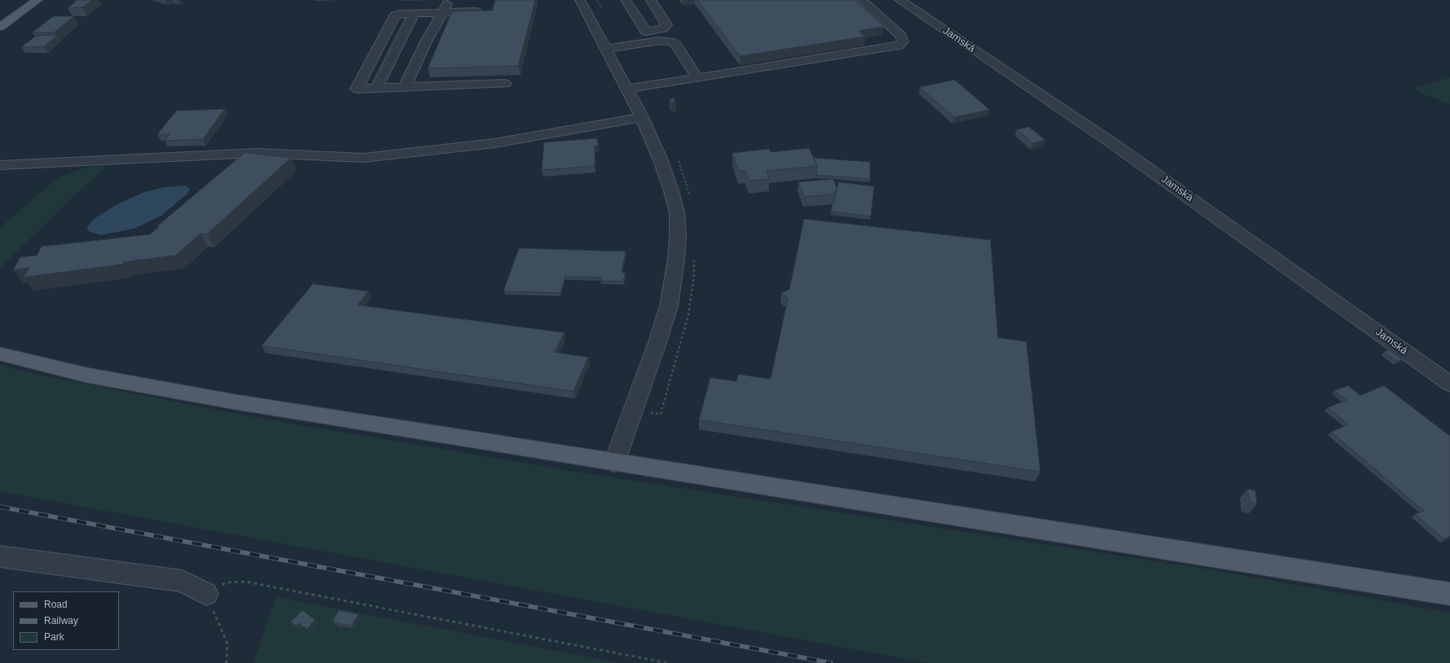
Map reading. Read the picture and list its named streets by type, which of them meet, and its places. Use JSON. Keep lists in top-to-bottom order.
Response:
{
  "streets": {
    "street": ["Jamská"]
  },
  "legend": ["Road", "Railway", "Park"]
}
